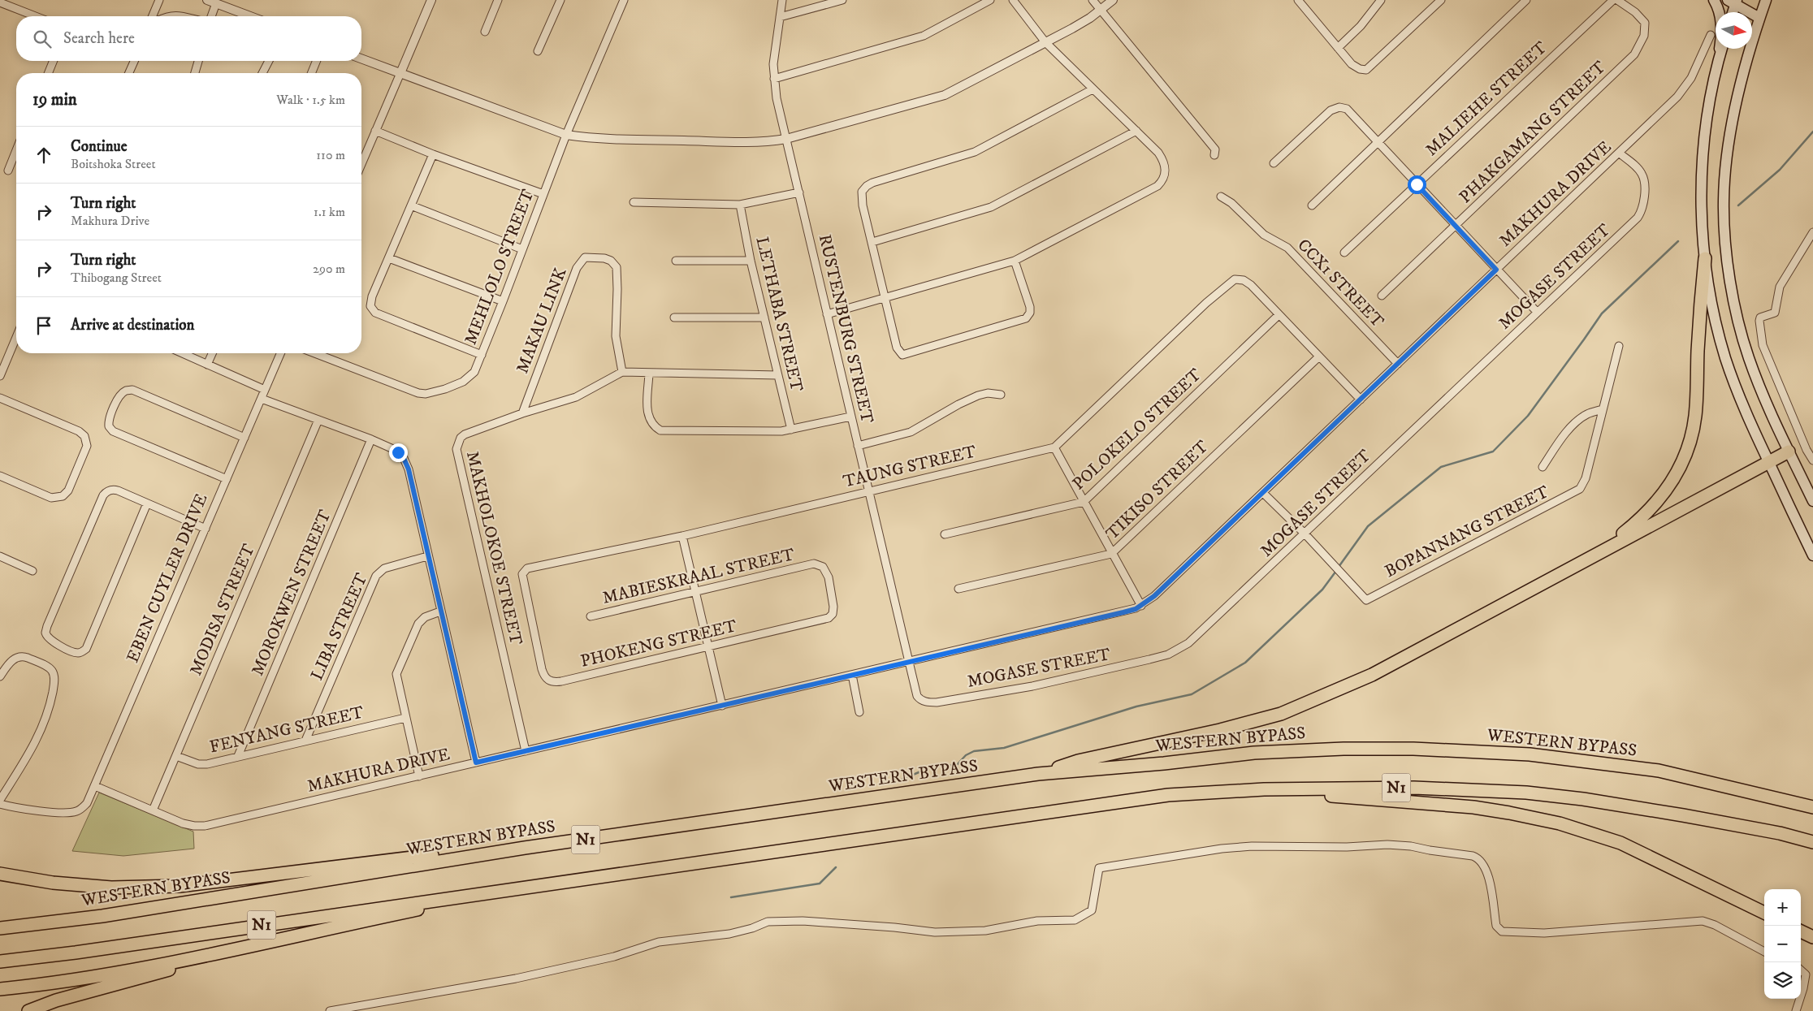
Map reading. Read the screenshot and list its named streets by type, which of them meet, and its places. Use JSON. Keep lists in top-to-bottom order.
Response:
{
  "streets": {
    "highway": ["WESTERN BYPASS", "N1"],
    "street": [
      "MALIEHE STREET",
      "PHAKGAMANG STREET",
      "MAKHURA DRIVE",
      "MEHLOLO STREET",
      "MOGASE STREET",
      "CCX1 STREET",
      "LETHABA STREET",
      "MAKAU LINK",
      "RUSTENBURG STREET",
      "POLOKELO STREET",
      "TAUNG STREET",
      "TIKISO STREET",
      "BOPANNANG STREET",
      "MAKHOLOKOE STREET",
      "MABIESKRAAL STREET",
      "EBEN CUYLER DRIVE",
      "MOROKWEN STREET",
      "MODISA STREET",
      "LIBA STREET",
      "PHOKENG STREET",
      "FENYANG STREET"
    ]
  },
  "crossings": [
    ["MAKHURA DRIVE", "MOGASE STREET"],
    ["MAKHURA DRIVE", "CCX1 STREET"],
    ["MAKHURA DRIVE", "RUSTENBURG STREET"],
    ["MAKHURA DRIVE", "BOPANNANG STREET"],
    ["MAKHURA DRIVE", "MAKHOLOKOE STREET"],
    ["MAKHURA DRIVE", "EBEN CUYLER DRIVE"],
    ["MAKHURA DRIVE", "MODISA STREET"],
    ["MOGASE STREET", "RUSTENBURG STREET"],
    ["MOGASE STREET", "BOPANNANG STREET"],
    ["MAKAU LINK", "MAKHOLOKOE STREET"],
    ["RUSTENBURG STREET", "TAUNG STREET"],
    ["TAUNG STREET", "PHOKENG STREET"],
    ["MABIESKRAAL STREET", "PHOKENG STREET"],
    ["MOROKWEN STREET", "FENYANG STREET"],
    ["MODISA STREET", "FENYANG STREET"],
    ["LIBA STREET", "FENYANG STREET"]
  ],
  "north": "right",
  "page": {
    "search": "Search here",
    "heading": ["19 min", "Walk · 1.5 km"],
    "list": [
      ["Continue", "Boitshoka Street", "110 m"],
      ["Turn right", "Makhura Drive", "1.1 km"],
      ["Turn right", "Thibogang Street", "290 m"],
      "Arrive at destination"
    ],
    "map_buttons": ["+", "−"]
  }
}
